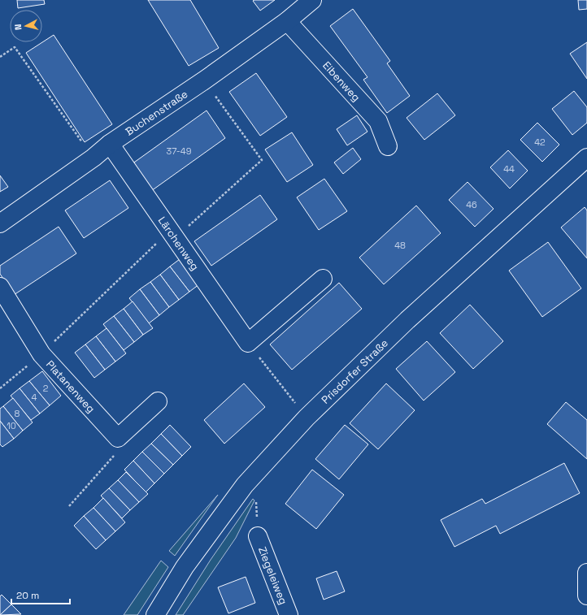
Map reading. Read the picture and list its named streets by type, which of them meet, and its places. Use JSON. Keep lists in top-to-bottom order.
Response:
{
  "streets": {
    "street": [
      "Eibenweg",
      "Buchenstraße",
      "Lärchenweg",
      "Prisdorfer Straße",
      "Platanenweg",
      "Ziegeleiweg"
    ]
  },
  "crossings": [
    ["Eibenweg", "Buchenstraße"],
    ["Buchenstraße", "Lärchenweg"]
  ],
  "house_numbers": [
    "42",
    "37-49",
    "44",
    "46",
    "48",
    "2",
    "4",
    "8",
    "10"
  ],
  "scale_bar": "20 m",
  "north": "left"
}
